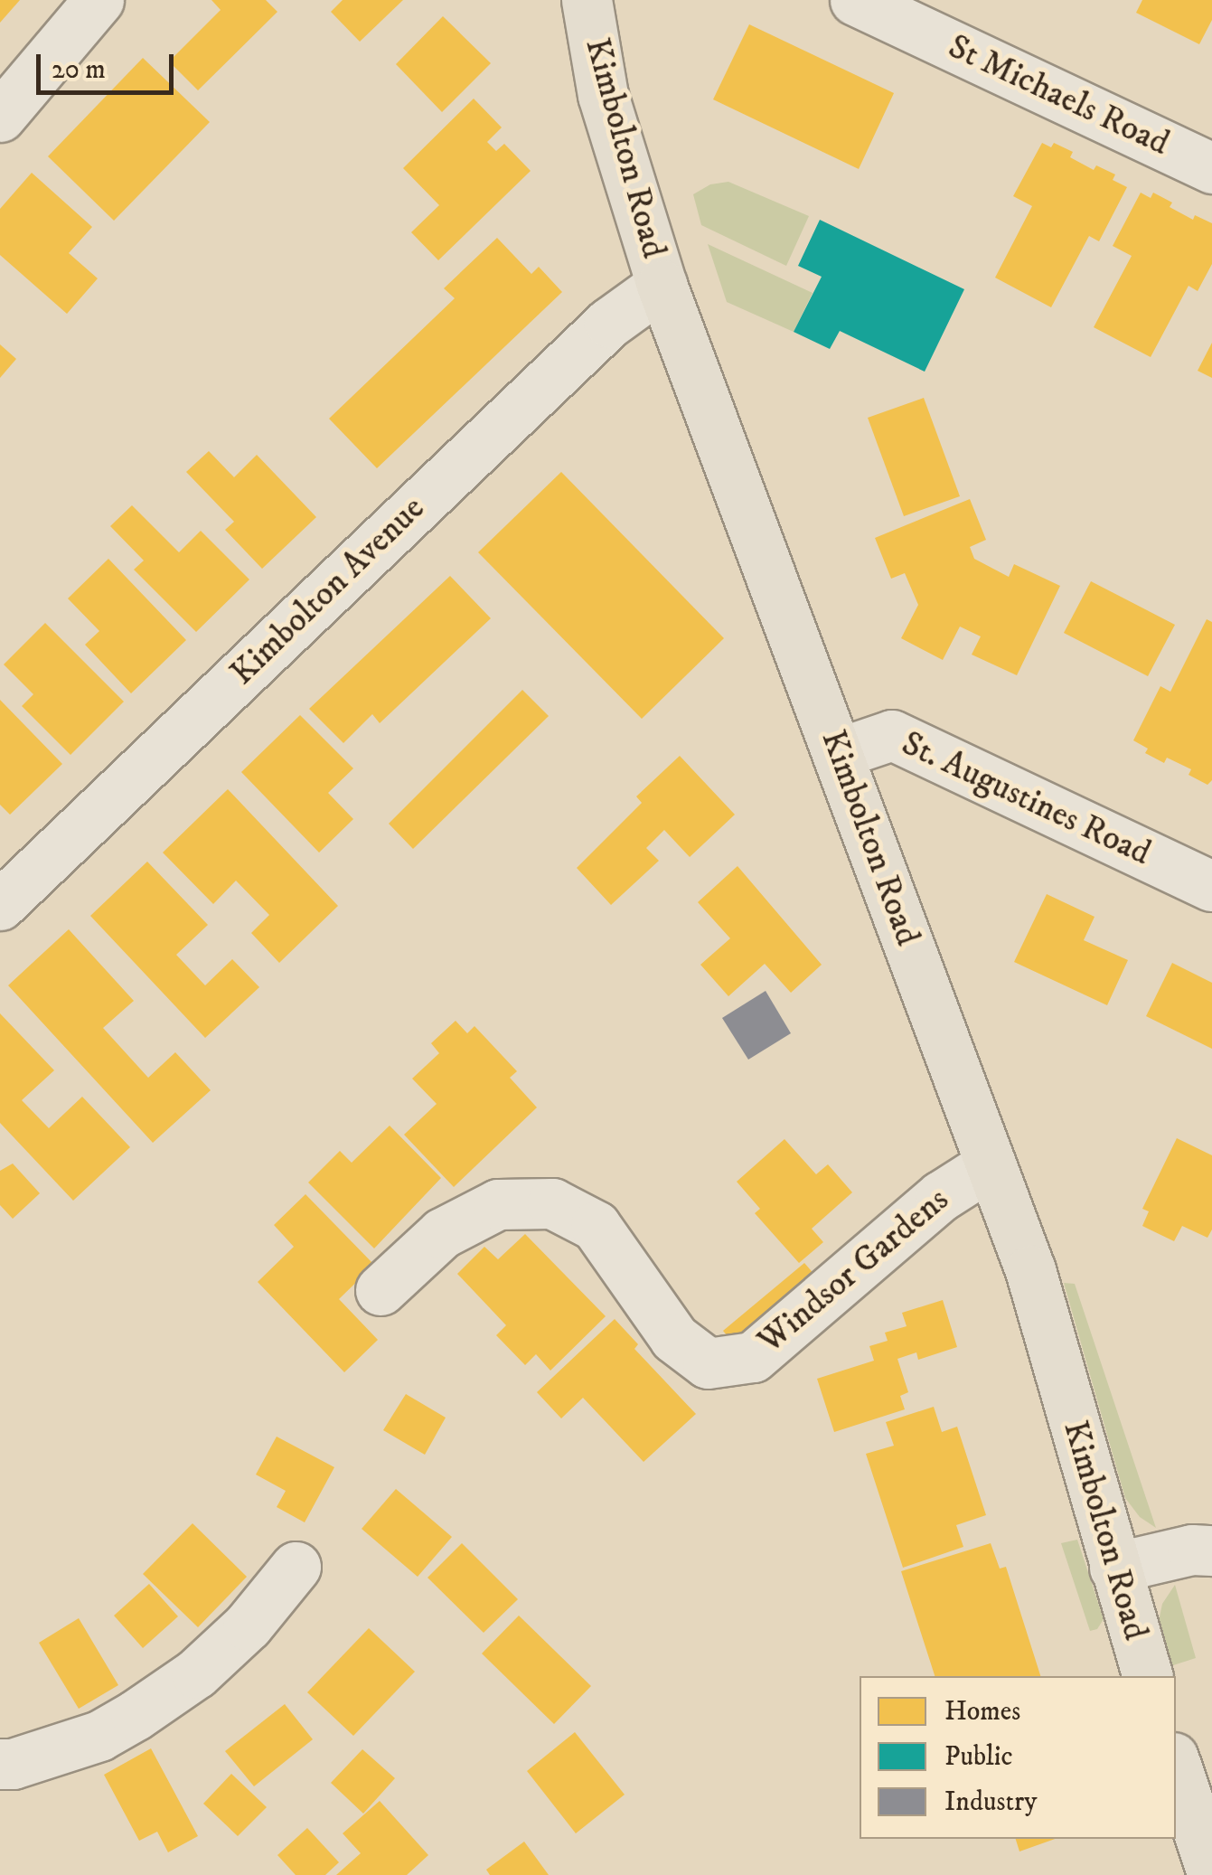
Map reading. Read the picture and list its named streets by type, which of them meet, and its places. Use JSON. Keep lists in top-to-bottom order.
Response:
{
  "streets": {
    "main road": ["Kimbolton Road"],
    "street": [
      "St Michaels Road",
      "Kimbolton Avenue",
      "St. Augustines Road",
      "Windsor Gardens"
    ]
  },
  "crossings": [
    ["Kimbolton Road", "Kimbolton Avenue"],
    ["Kimbolton Road", "St. Augustines Road"],
    ["Kimbolton Road", "Windsor Gardens"]
  ],
  "legend": ["Homes", "Public", "Industry"],
  "scale_bar": "20 m"
}
